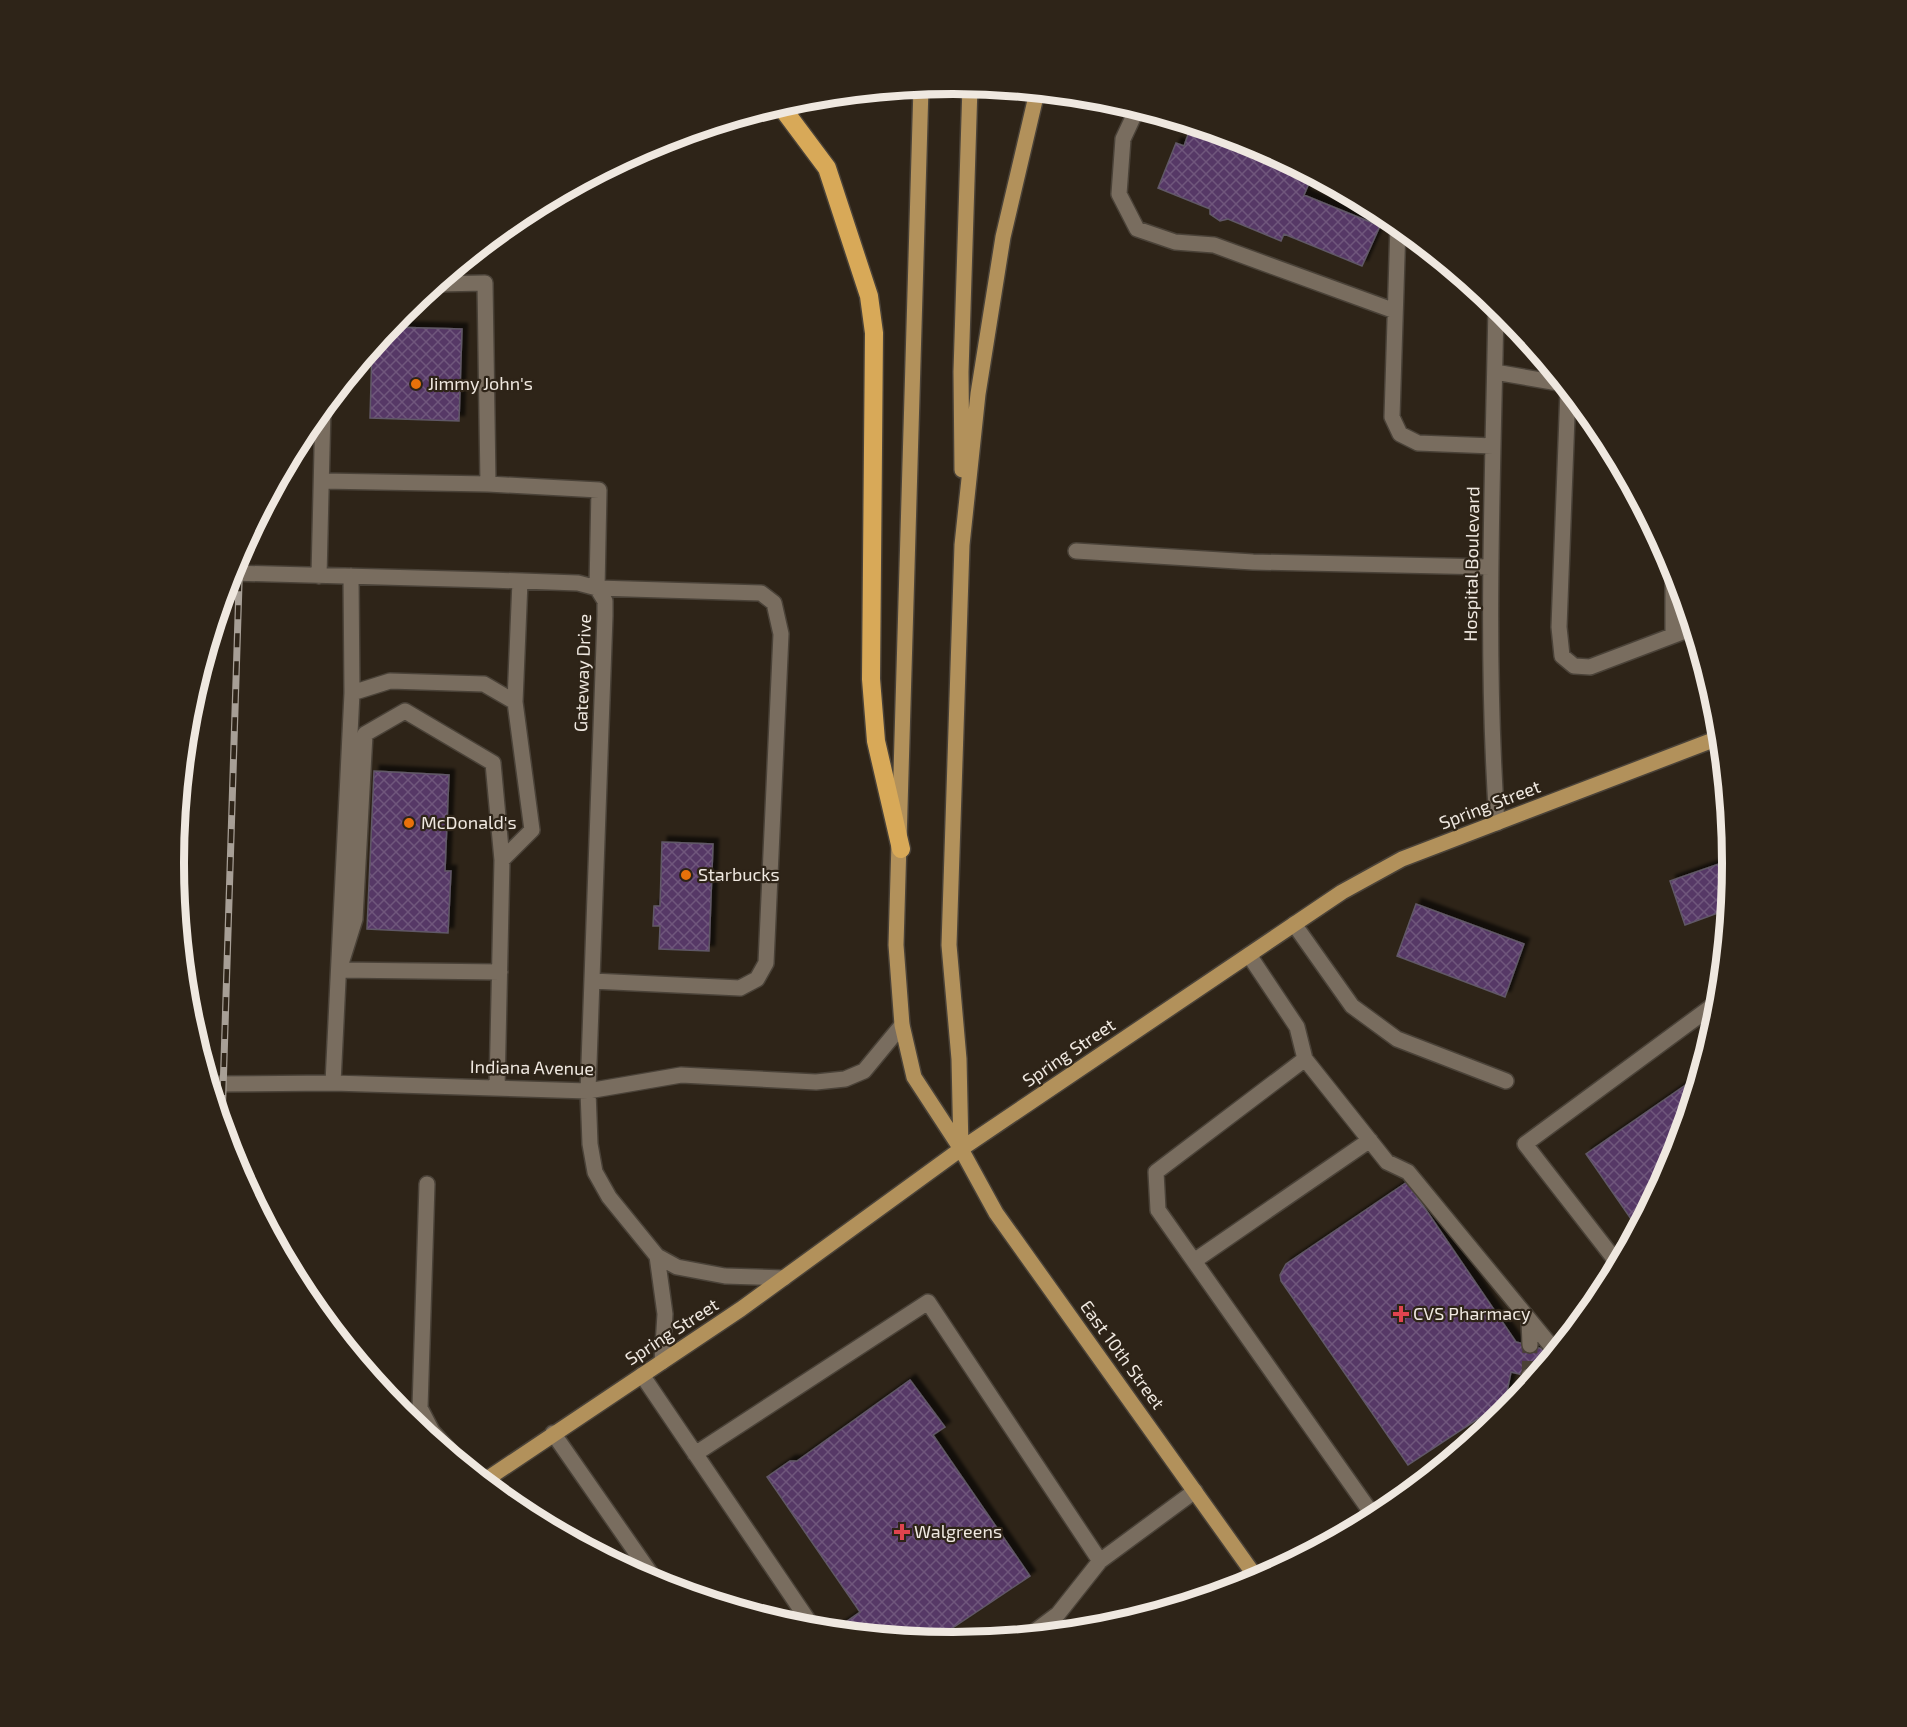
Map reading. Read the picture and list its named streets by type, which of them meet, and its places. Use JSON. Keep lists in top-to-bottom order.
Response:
{
  "streets": {
    "main road": ["Spring Street", "East 10th Street"],
    "street": ["Hospital Boulevard", "Gateway Drive", "Indiana Avenue"]
  },
  "crossings": [
    ["Hospital Boulevard", "Spring Street"],
    ["Gateway Drive", "Indiana Avenue"],
    ["Spring Street", "East 10th Street"],
    ["Indiana Avenue", "East 10th Street"]
  ],
  "places": {
    "other": ["Jimmy John's", "McDonald's", "Starbucks"],
    "health": ["CVS Pharmacy", "Walgreens"]
  }
}
